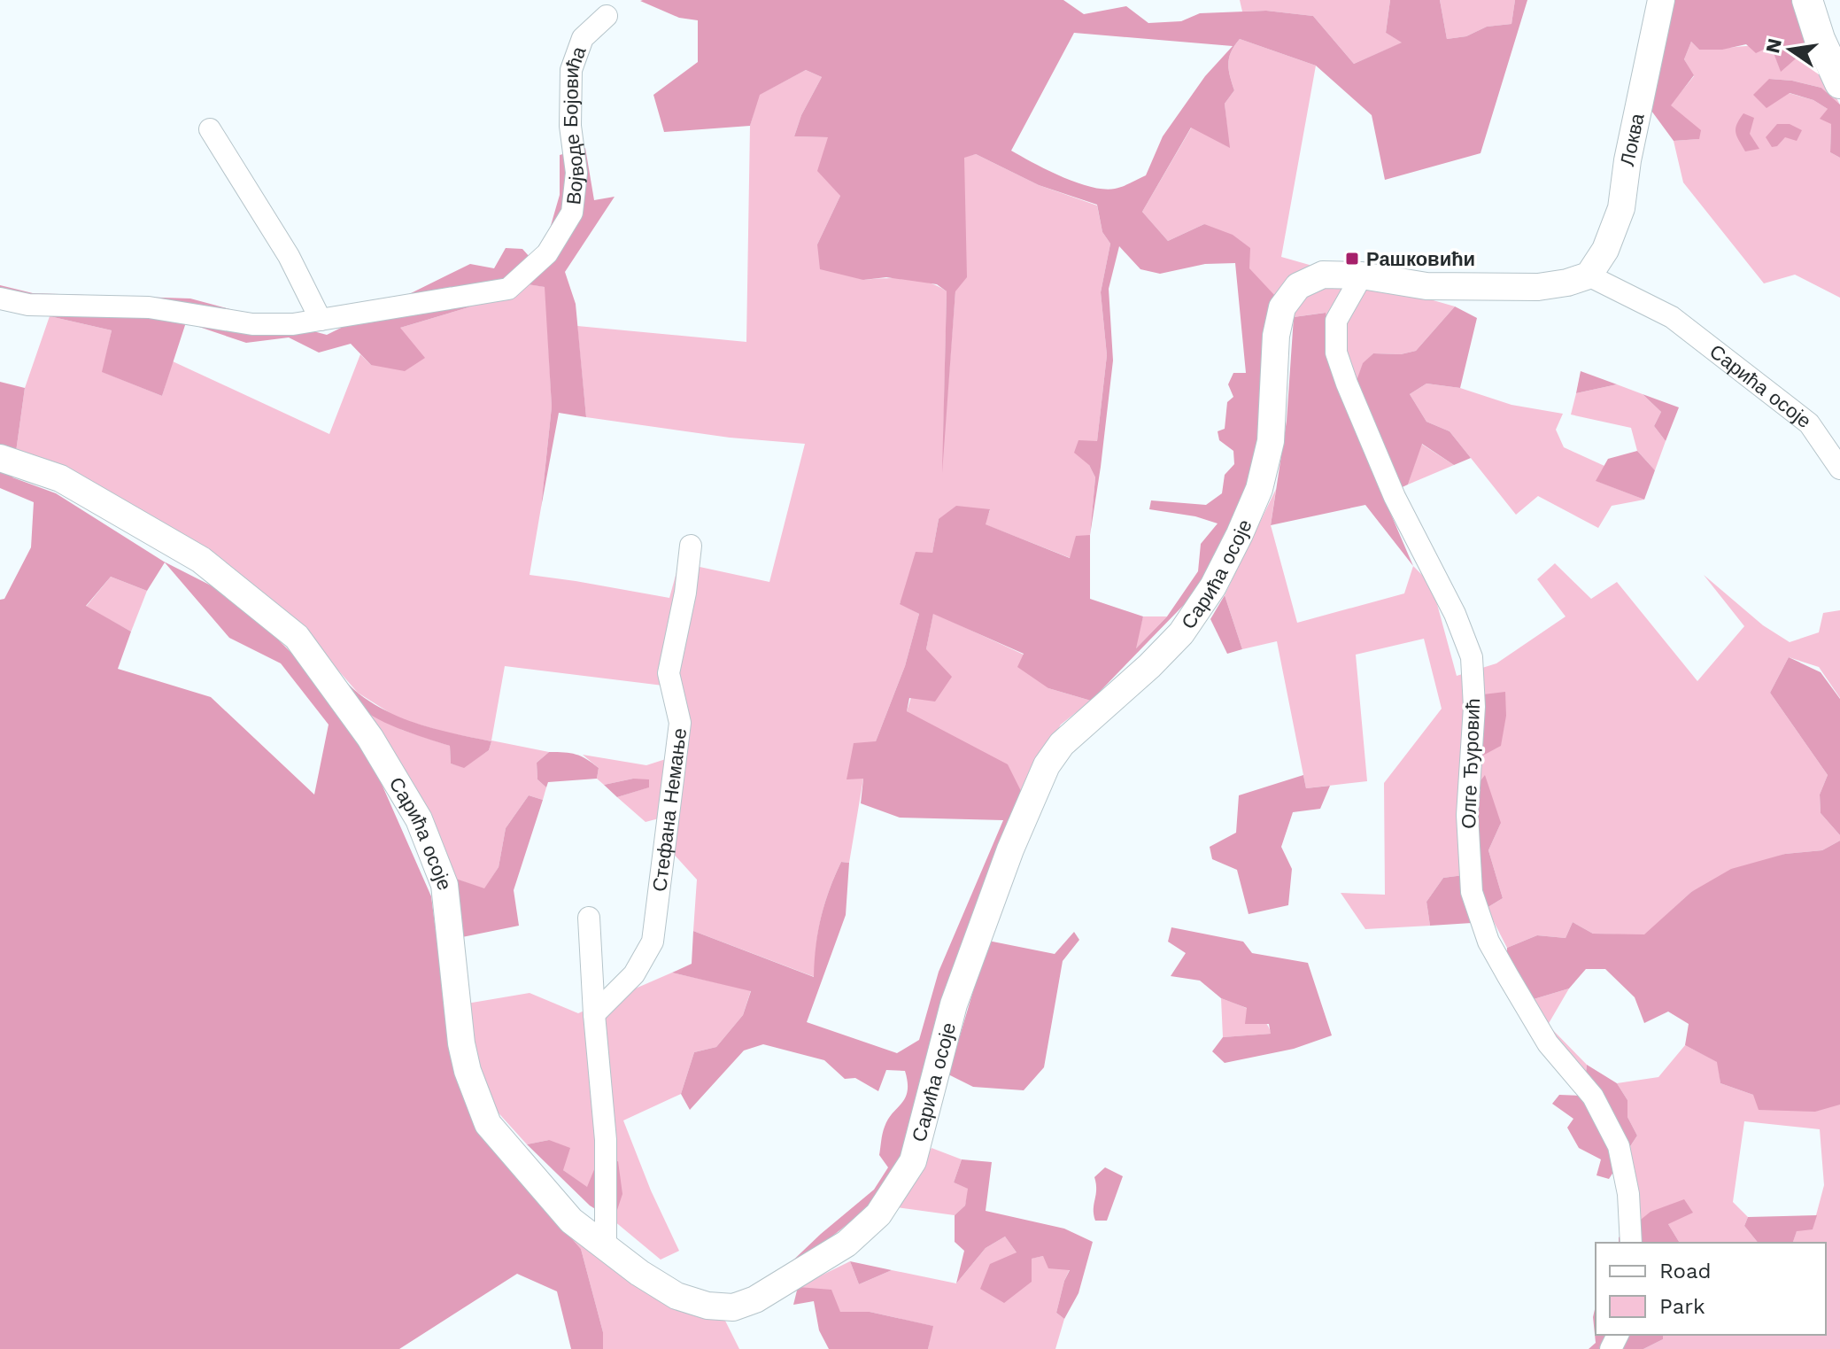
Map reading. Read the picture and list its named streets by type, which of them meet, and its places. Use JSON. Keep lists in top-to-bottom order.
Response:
{
  "streets": {
    "street": [
      "Војводе Бојовића",
      "Локва",
      "Сарића осоје",
      "Олге Ђуровић",
      "Стефана Немање"
    ]
  },
  "crossings": [
    ["Локва", "Сарића осоје"],
    ["Сарића осоје", "Олге Ђуровић"]
  ],
  "places": {
    "transit": ["Рашковићи"]
  },
  "legend": ["Road", "Park"],
  "north": "left"
}
